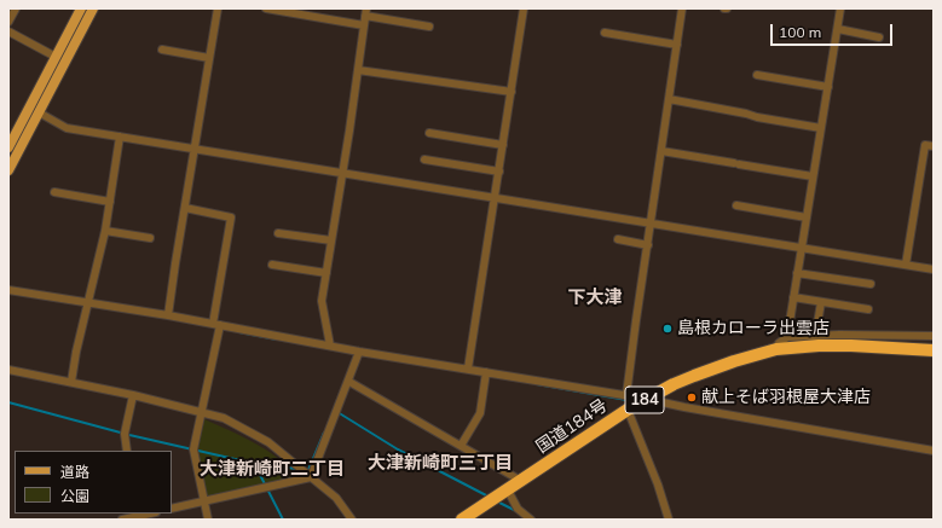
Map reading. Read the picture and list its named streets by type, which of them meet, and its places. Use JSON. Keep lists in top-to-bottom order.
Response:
{
  "streets": {
    "highway": ["184", "国道184号"]
  },
  "districts": ["下大津", "大津新崎町三丁目", "大津新崎町二丁目"],
  "places": ["島根カローラ出雲店", "献上そば羽根屋大津店"],
  "legend": ["道路", "公園"],
  "scale_bar": "100 m"
}
